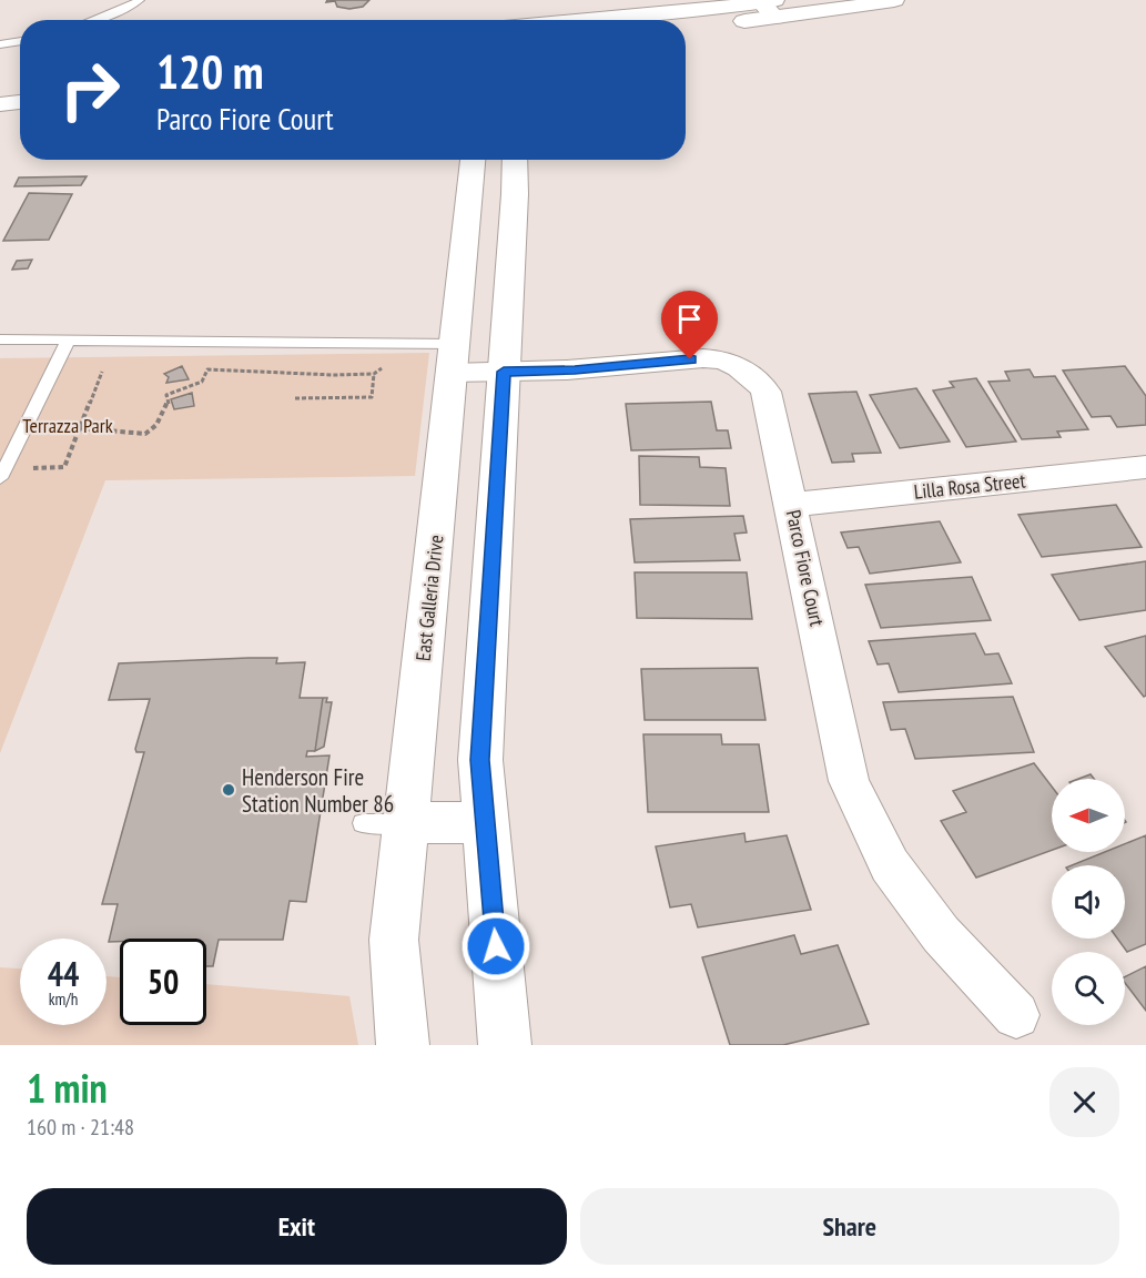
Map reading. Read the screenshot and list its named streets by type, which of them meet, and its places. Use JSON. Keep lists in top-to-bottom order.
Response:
{
  "streets": {
    "main road": ["East Galleria Drive"],
    "street": ["Lilla Rosa Street", "Parco Fiore Court"]
  },
  "crossings": [
    ["Lilla Rosa Street", "Parco Fiore Court"]
  ],
  "parks": ["Terrazza Park"],
  "places": ["Henderson Fire Station Number 86"],
  "north": "left",
  "page": {
    "turn": ["120 m", "Parco Fiore Court"],
    "speed": "44 km/h",
    "limit": "50",
    "heading": ["1 min", "160 m · 21:48"],
    "buttons": ["Exit", "Share"]
  }
}
